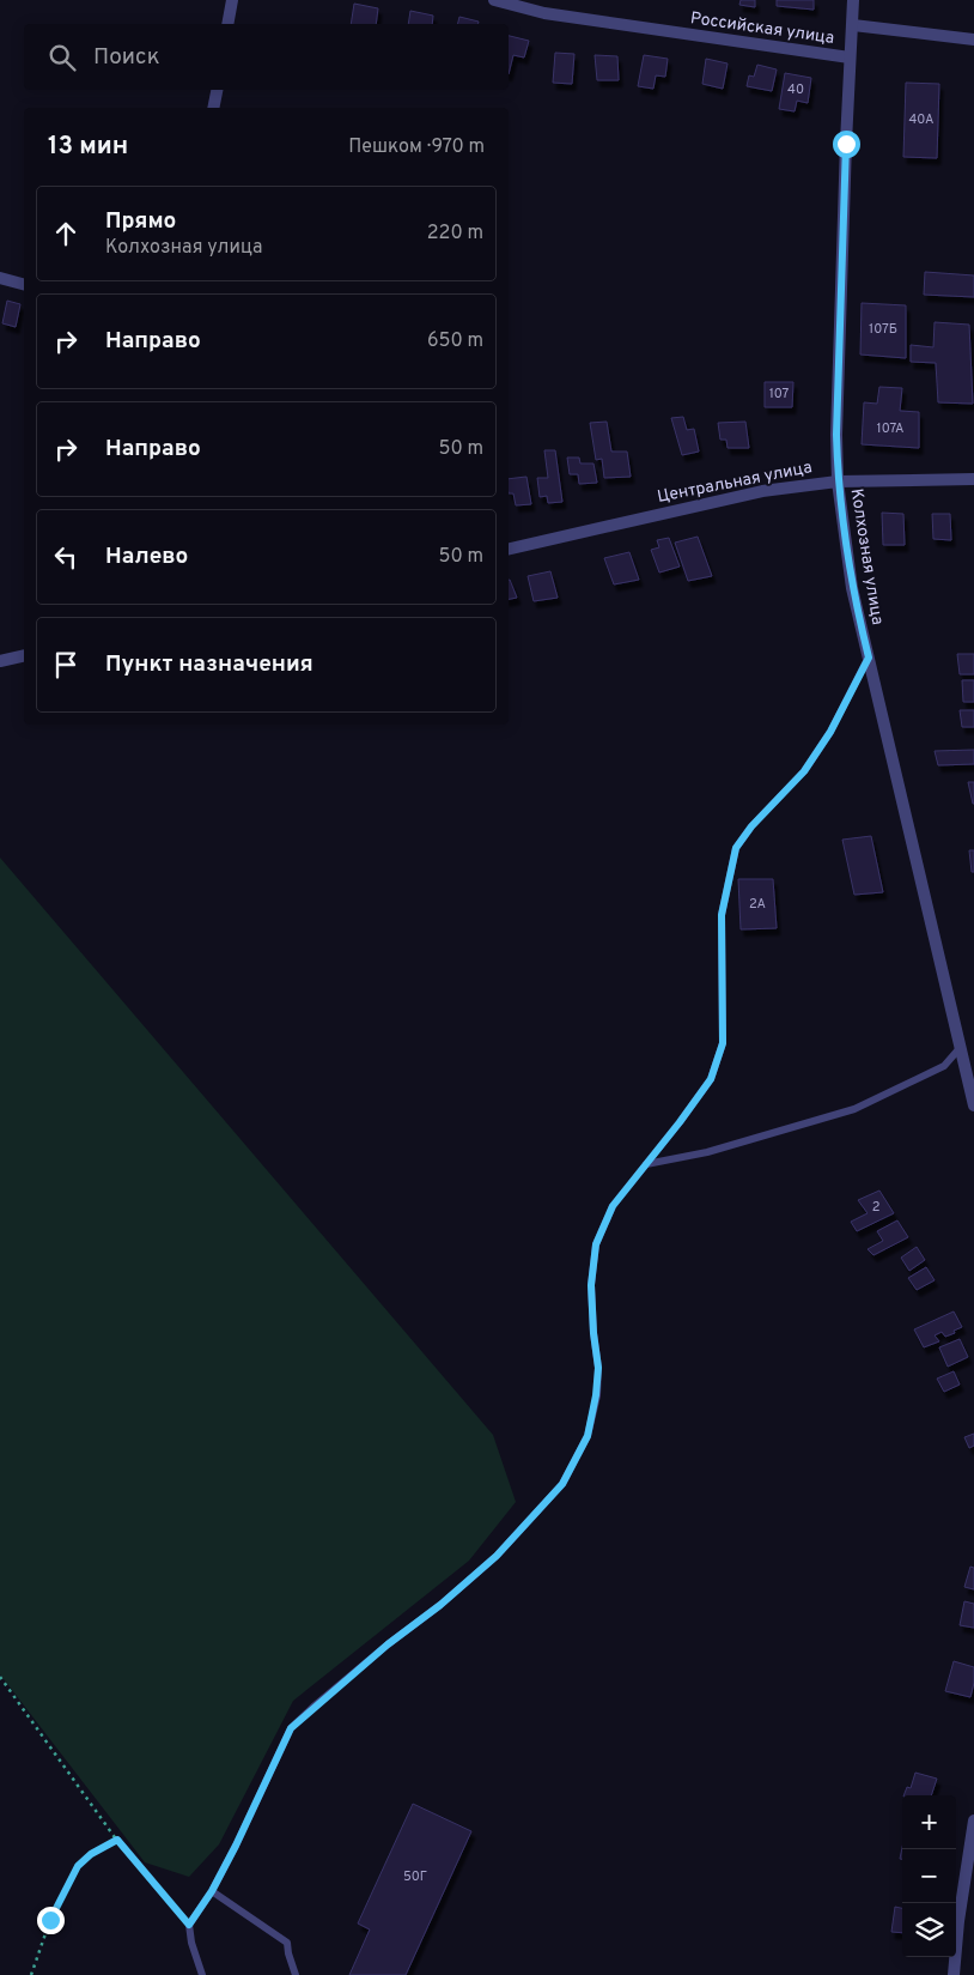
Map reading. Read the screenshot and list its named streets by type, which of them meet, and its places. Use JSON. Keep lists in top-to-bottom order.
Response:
{
  "streets": {
    "street": ["Российская улица", "Центральная улица", "Колхозная улица"]
  },
  "crossings": [
    ["Российская улица", "Колхозная улица"],
    ["Центральная улица", "Колхозная улица"]
  ],
  "house_numbers": [
    "40",
    "40А",
    "107Б",
    "107",
    "107А",
    "2А",
    "2",
    "50Г"
  ],
  "page": {
    "search": "Поиск",
    "heading": ["13 мин", "Пешком · 970 m"],
    "list": [
      ["Прямо", "Колхозная улица", "220 m"],
      ["Направо", "650 m"],
      ["Направо", "50 m"],
      ["Налево", "50 m"],
      "Пункт назначения"
    ],
    "map_buttons": ["+", "−"]
  }
}
